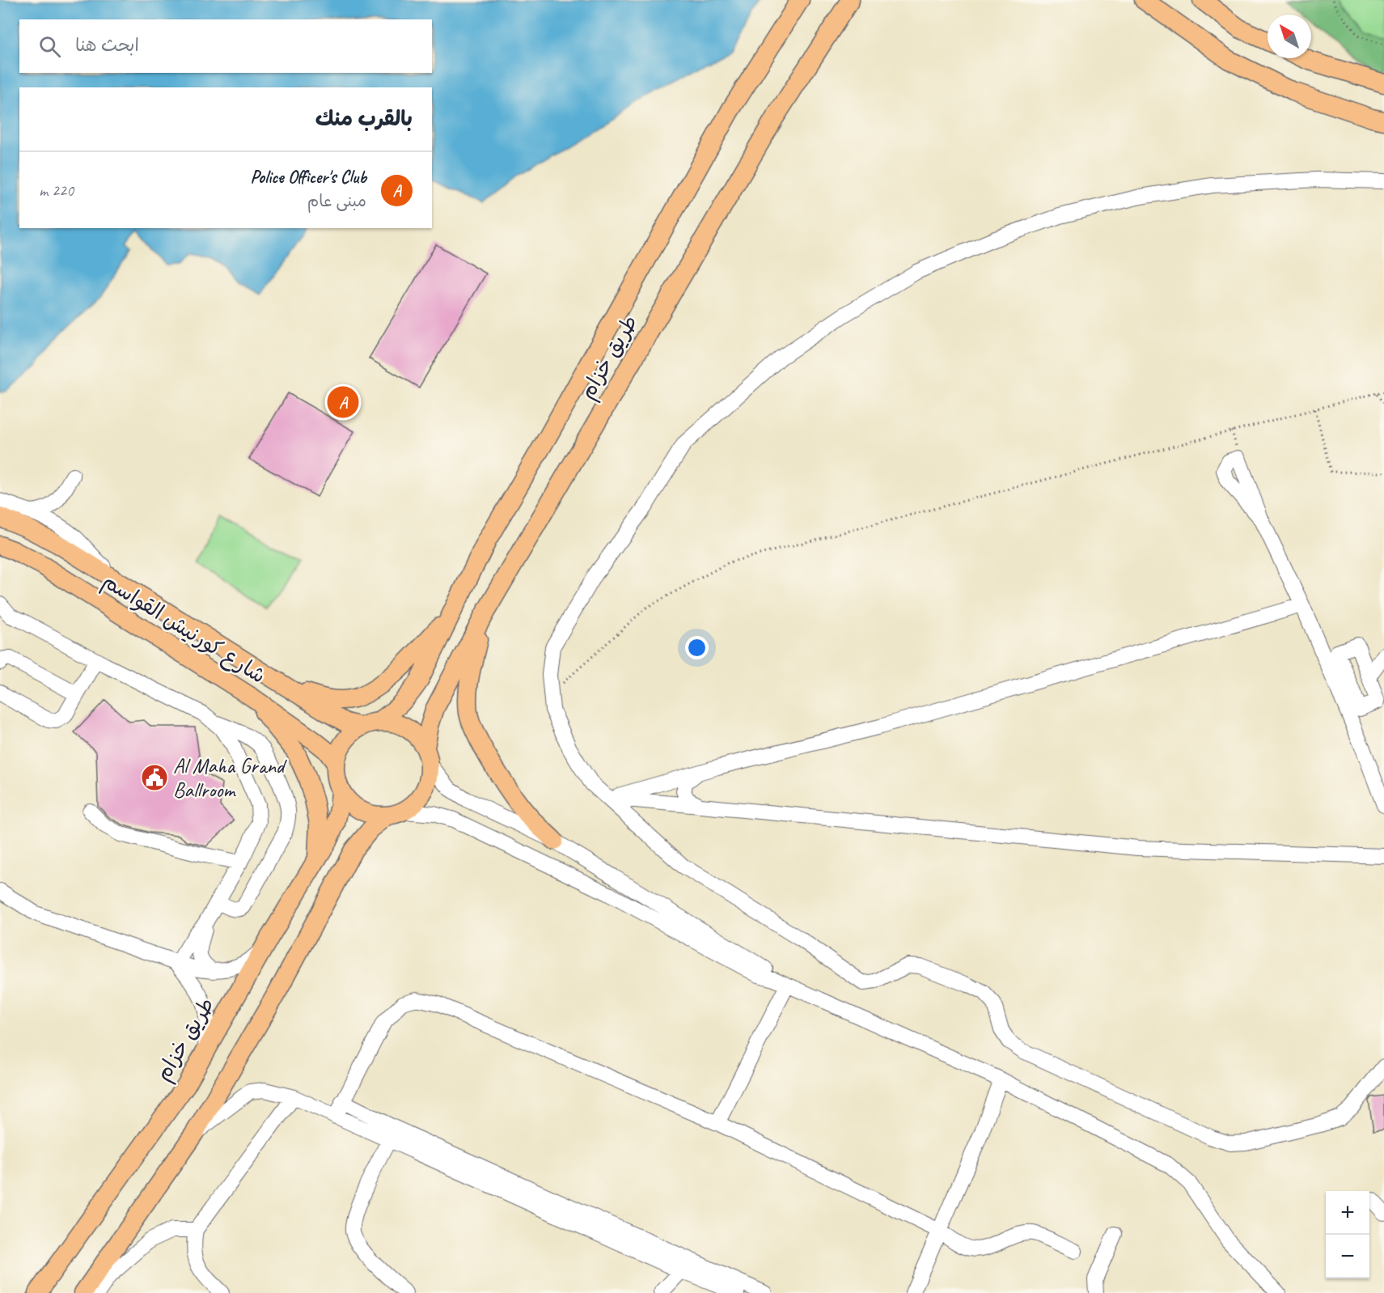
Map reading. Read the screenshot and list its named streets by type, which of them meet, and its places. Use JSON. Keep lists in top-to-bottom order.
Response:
{
  "streets": {
    "main road": ["طريق خزام", "شارع كورنيش القواسم"]
  },
  "crossings": [
    ["طريق خزام", "شارع كورنيش القواسم"]
  ],
  "places": {
    "public building": ["Al Maha Grand Ballroom"]
  },
  "north": "top left",
  "page": {
    "search": "ابحث هنا",
    "heading": "بالقرب منك",
    "list": [
      {
        "mark": "A",
        "name": "Police Officer's Club",
        "note": "مبنى عام",
        "value": "220 m"
      }
    ],
    "pins": "A",
    "map_buttons": ["+", "−"]
  }
}
